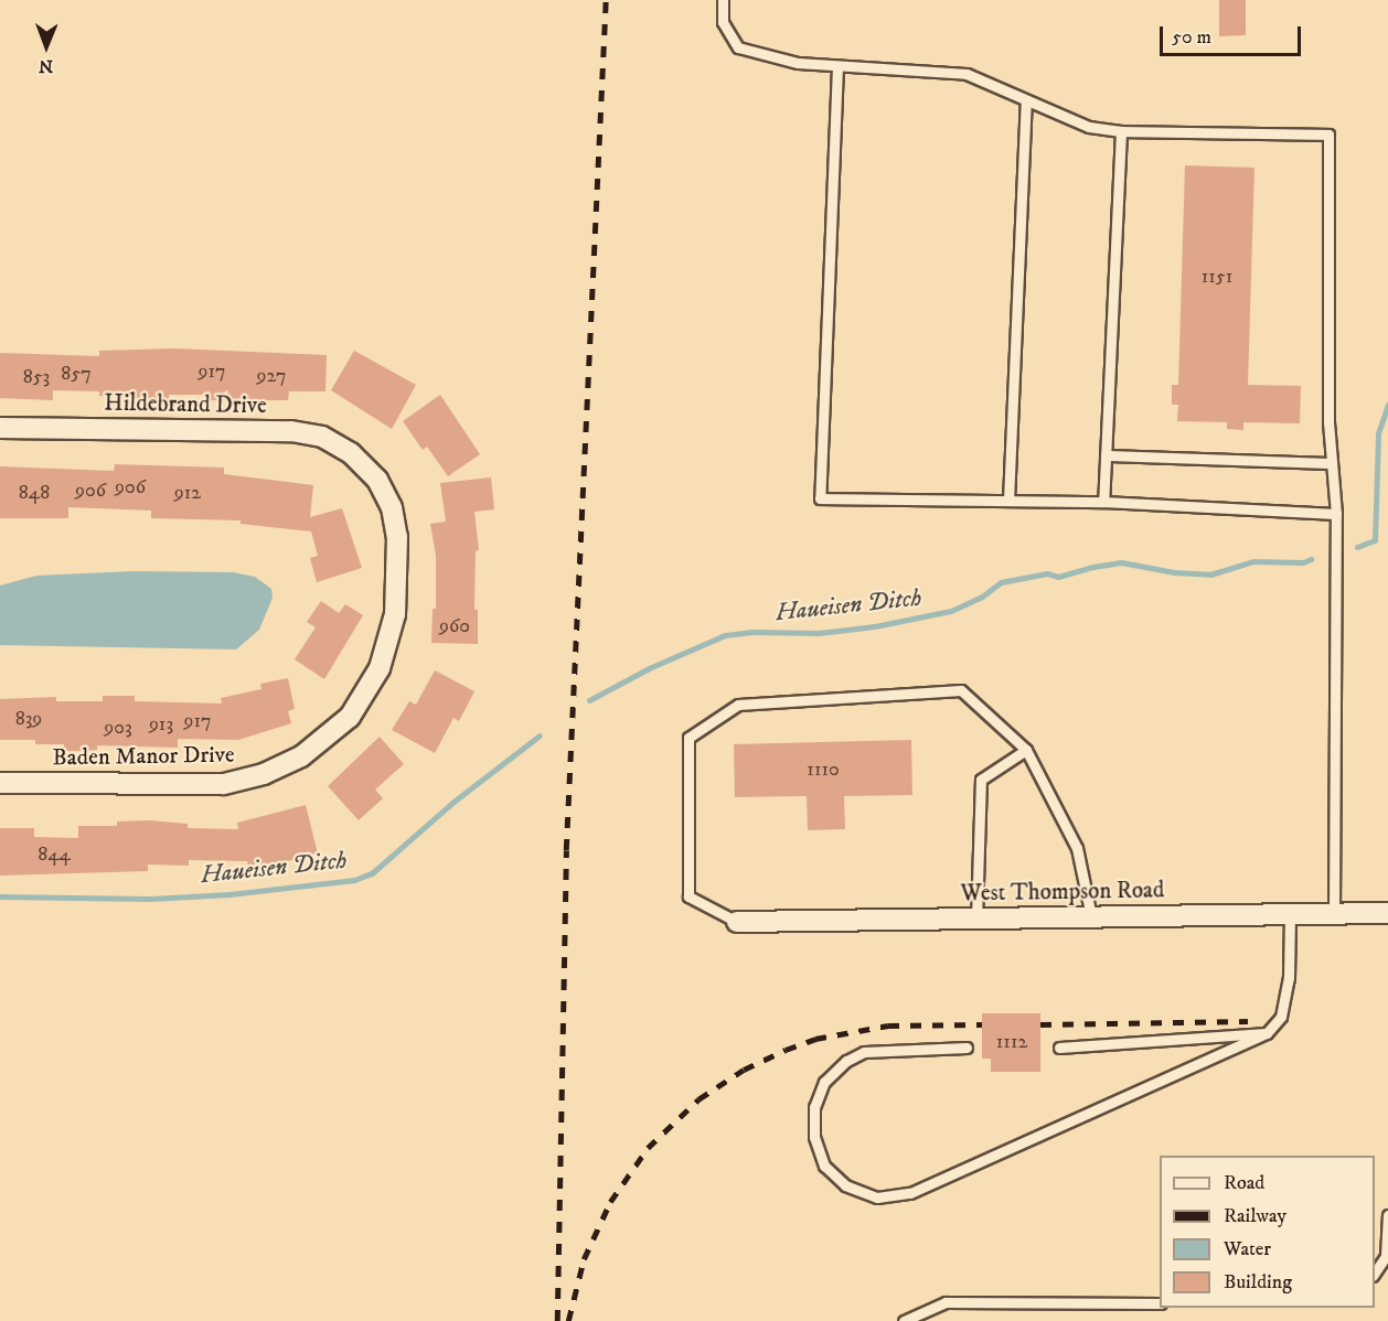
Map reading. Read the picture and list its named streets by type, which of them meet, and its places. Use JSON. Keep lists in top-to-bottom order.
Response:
{
  "streets": {
    "street": ["Hildebrand Drive", "Baden Manor Drive", "West Thompson Road"]
  },
  "crossings": [
    ["Hildebrand Drive", "Baden Manor Drive"]
  ],
  "water": ["Haueisen Ditch"],
  "house_numbers": [
    "1151",
    "917",
    "857",
    "927",
    "853",
    "906",
    "906",
    "848",
    "912",
    "960",
    "839",
    "917",
    "913",
    "903",
    "1110",
    "844",
    "1112"
  ],
  "legend": [
    "Road",
    "Railway",
    "Water",
    "Building"
  ],
  "scale_bar": "50 m",
  "north": "bottom"
}
